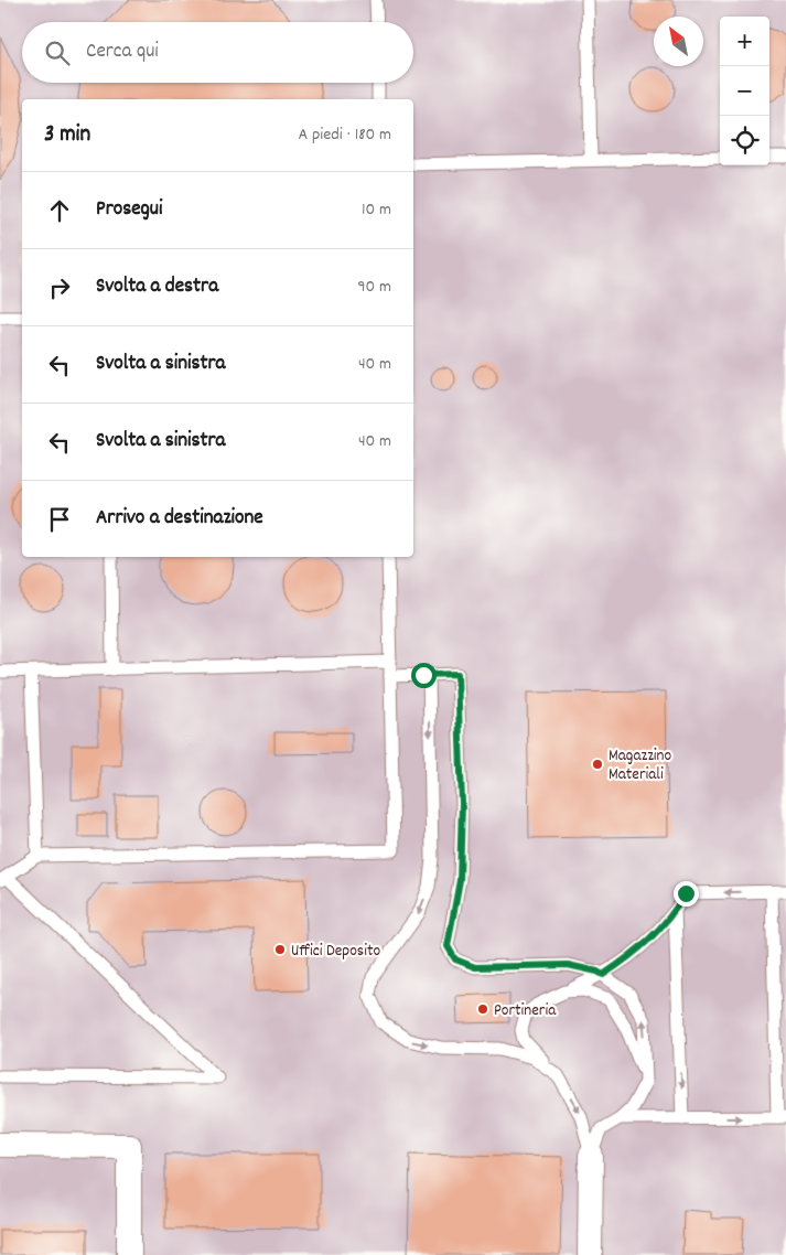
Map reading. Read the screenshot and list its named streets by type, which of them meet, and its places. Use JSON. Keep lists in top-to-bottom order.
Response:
{
  "places": ["Magazzino Materiali", "Uffici Deposito", "Portineria"],
  "north": "top left",
  "page": {
    "map_buttons": ["+", "−"],
    "search": "Cerca qui",
    "heading": ["3 min", "A piedi · 180 m"],
    "list": [
      ["Prosegui", "10 m"],
      ["Svolta a destra", "90 m"],
      ["Svolta a sinistra", "40 m"],
      ["Svolta a sinistra", "40 m"],
      "Arrivo a destinazione"
    ]
  }
}
